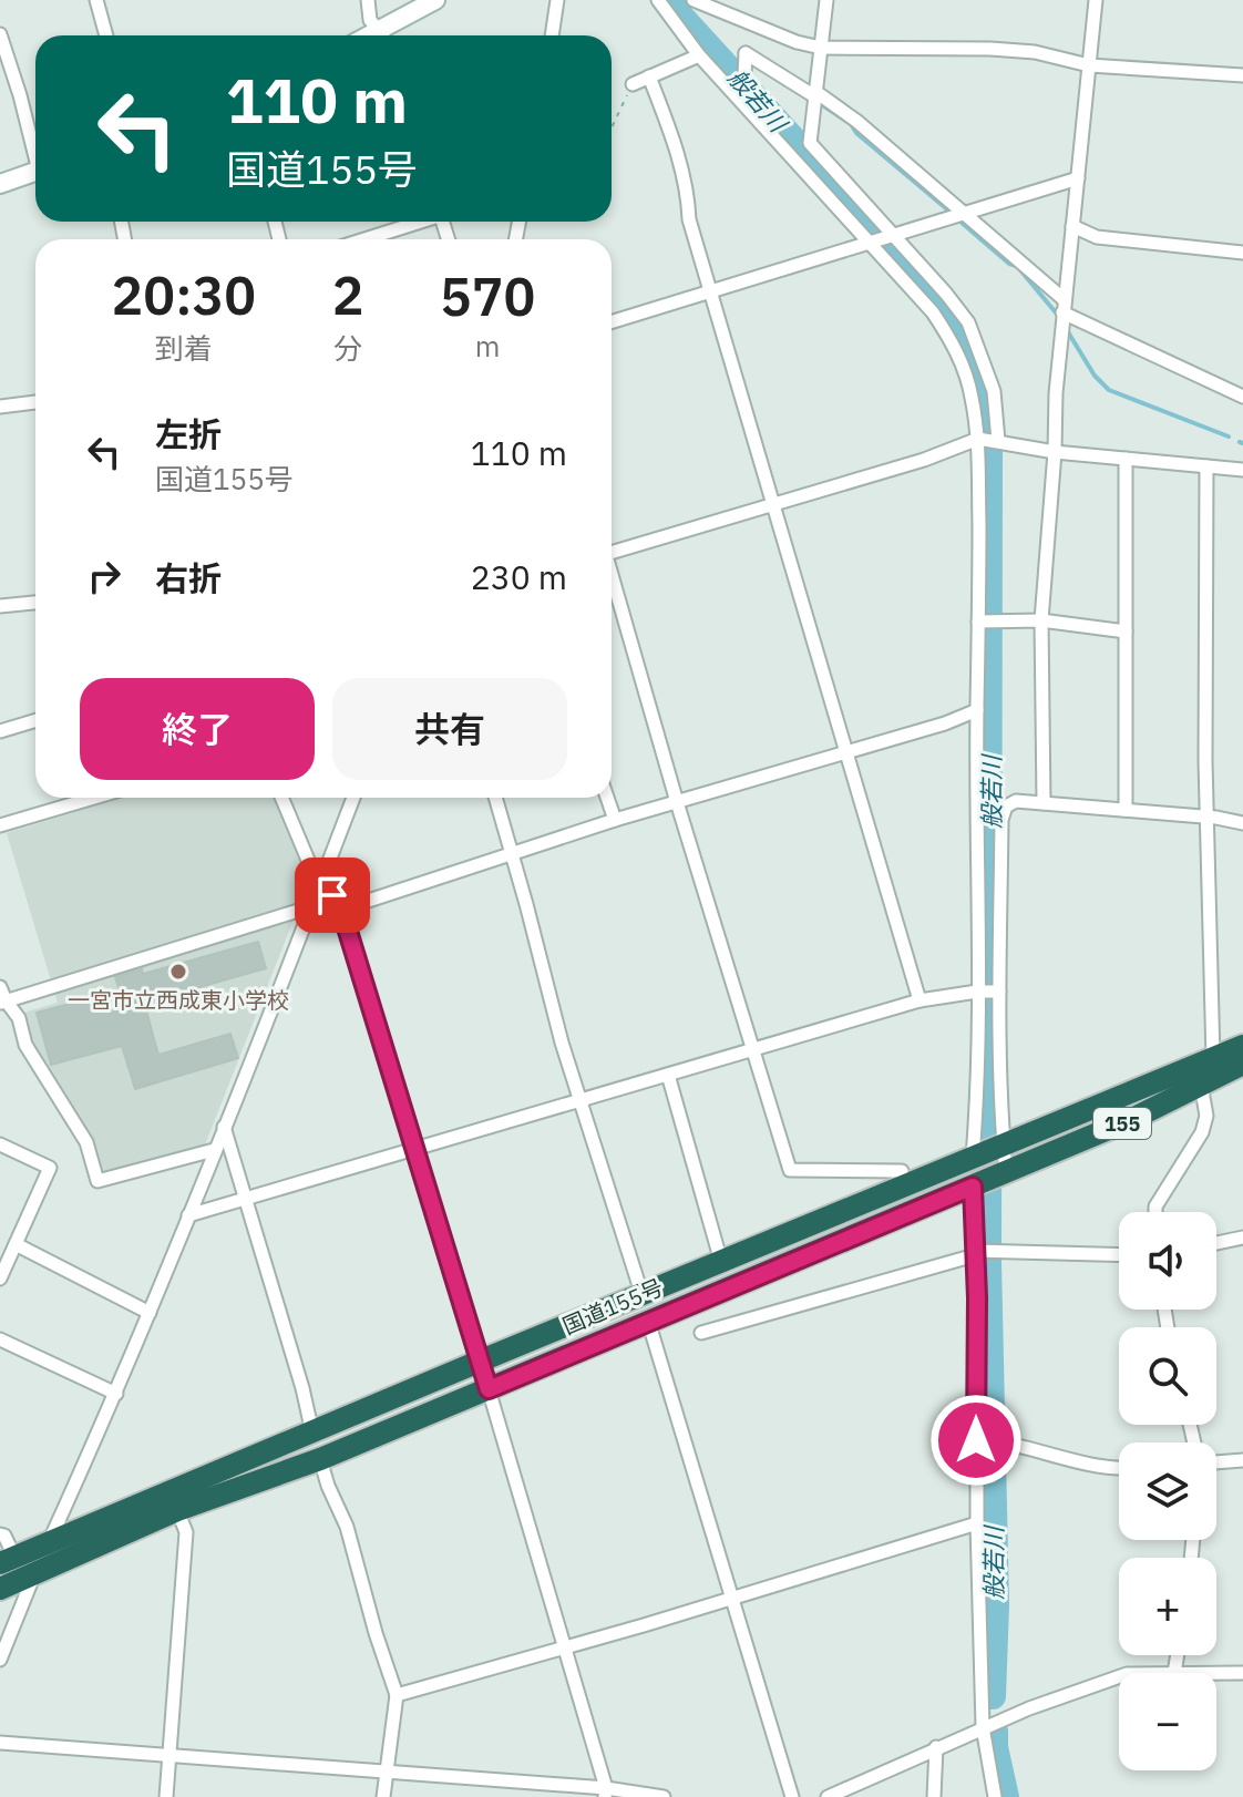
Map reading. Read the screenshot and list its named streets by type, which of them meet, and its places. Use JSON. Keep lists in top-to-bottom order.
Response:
{
  "streets": {
    "highway": ["155", "国道155号"]
  },
  "water": ["般若川"],
  "places": ["一宮市立西成東小学校"],
  "page": {
    "turn": ["110 m", "国道155号"],
    "eta": [
      "20:30",
      "到着",
      "2",
      "分",
      "570",
      "m"
    ],
    "list": [
      {
        "name": "左折",
        "note": "国道155号",
        "value": "110 m"
      },
      {
        "name": "右折",
        "value": "230 m"
      }
    ],
    "buttons": ["終了", "共有"],
    "map_buttons": ["+", "−"]
  }
}
